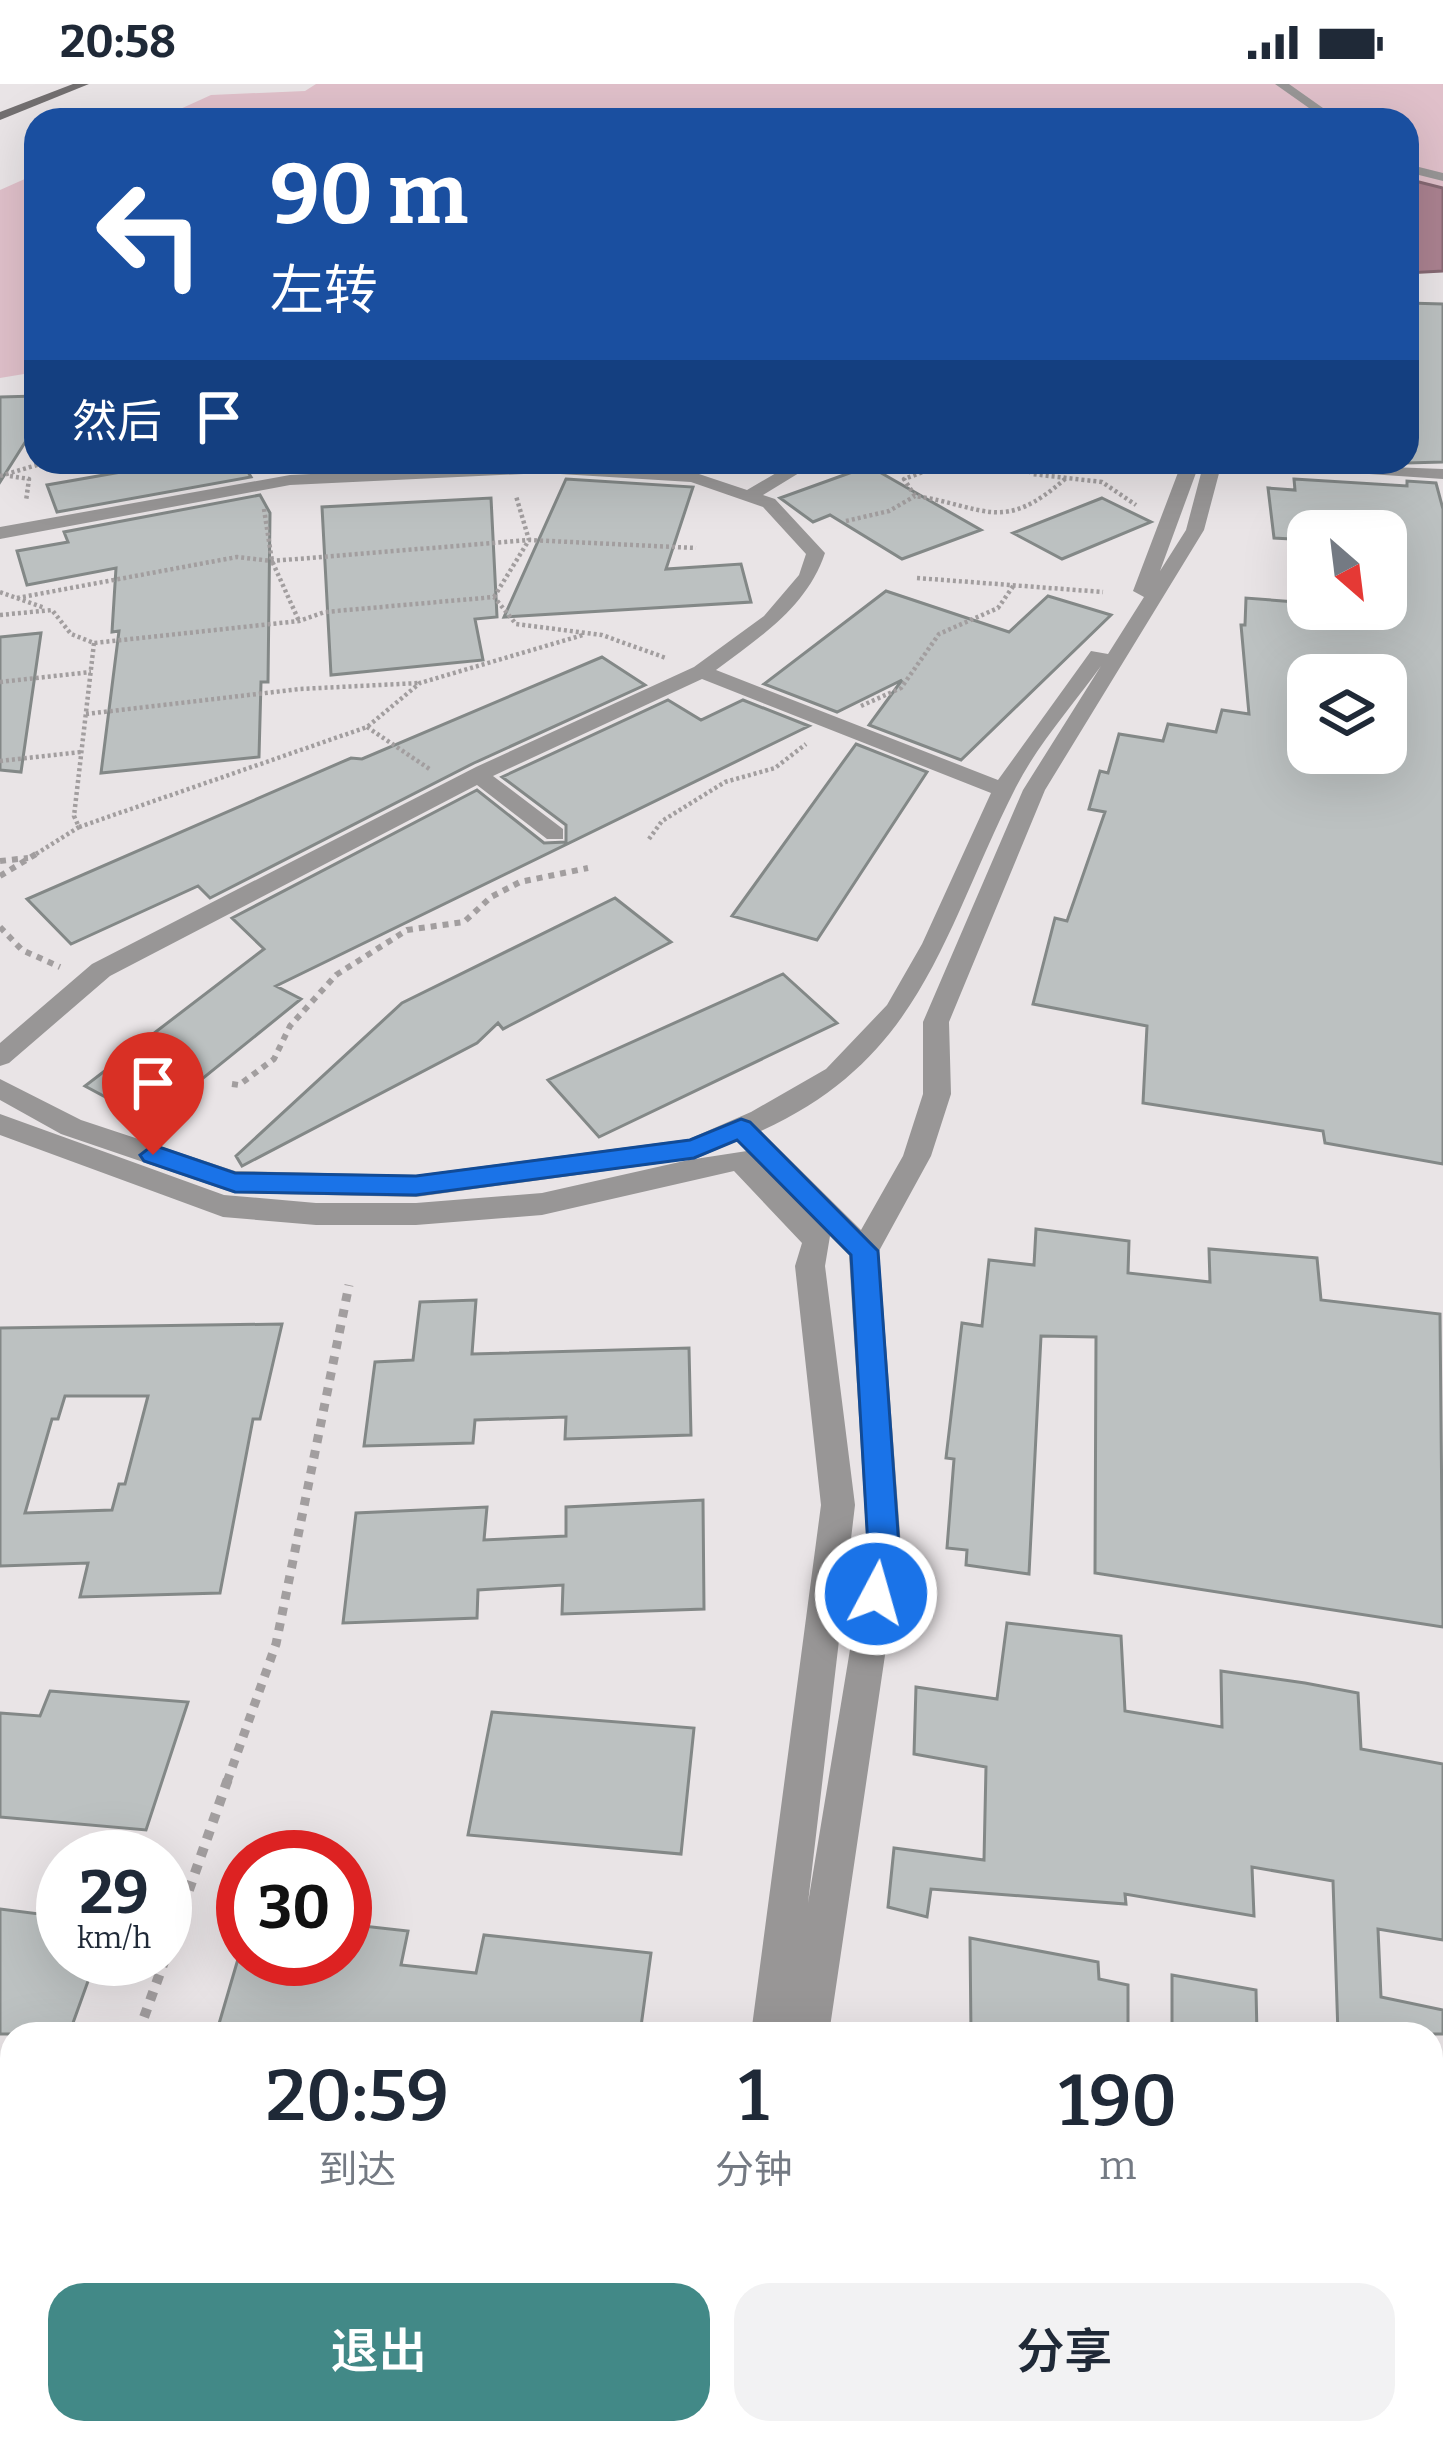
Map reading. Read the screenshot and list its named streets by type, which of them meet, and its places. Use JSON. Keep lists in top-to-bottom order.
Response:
{
  "north": "bottom right",
  "page": {
    "status": "20:58",
    "turn": ["90 m", "左转"],
    "then": "然后",
    "speed": "29 km/h",
    "limit": "30",
    "eta": [
      "20:59",
      "到达",
      "1",
      "分钟",
      "190",
      "m"
    ],
    "buttons": ["退出", "分享"]
  }
}
